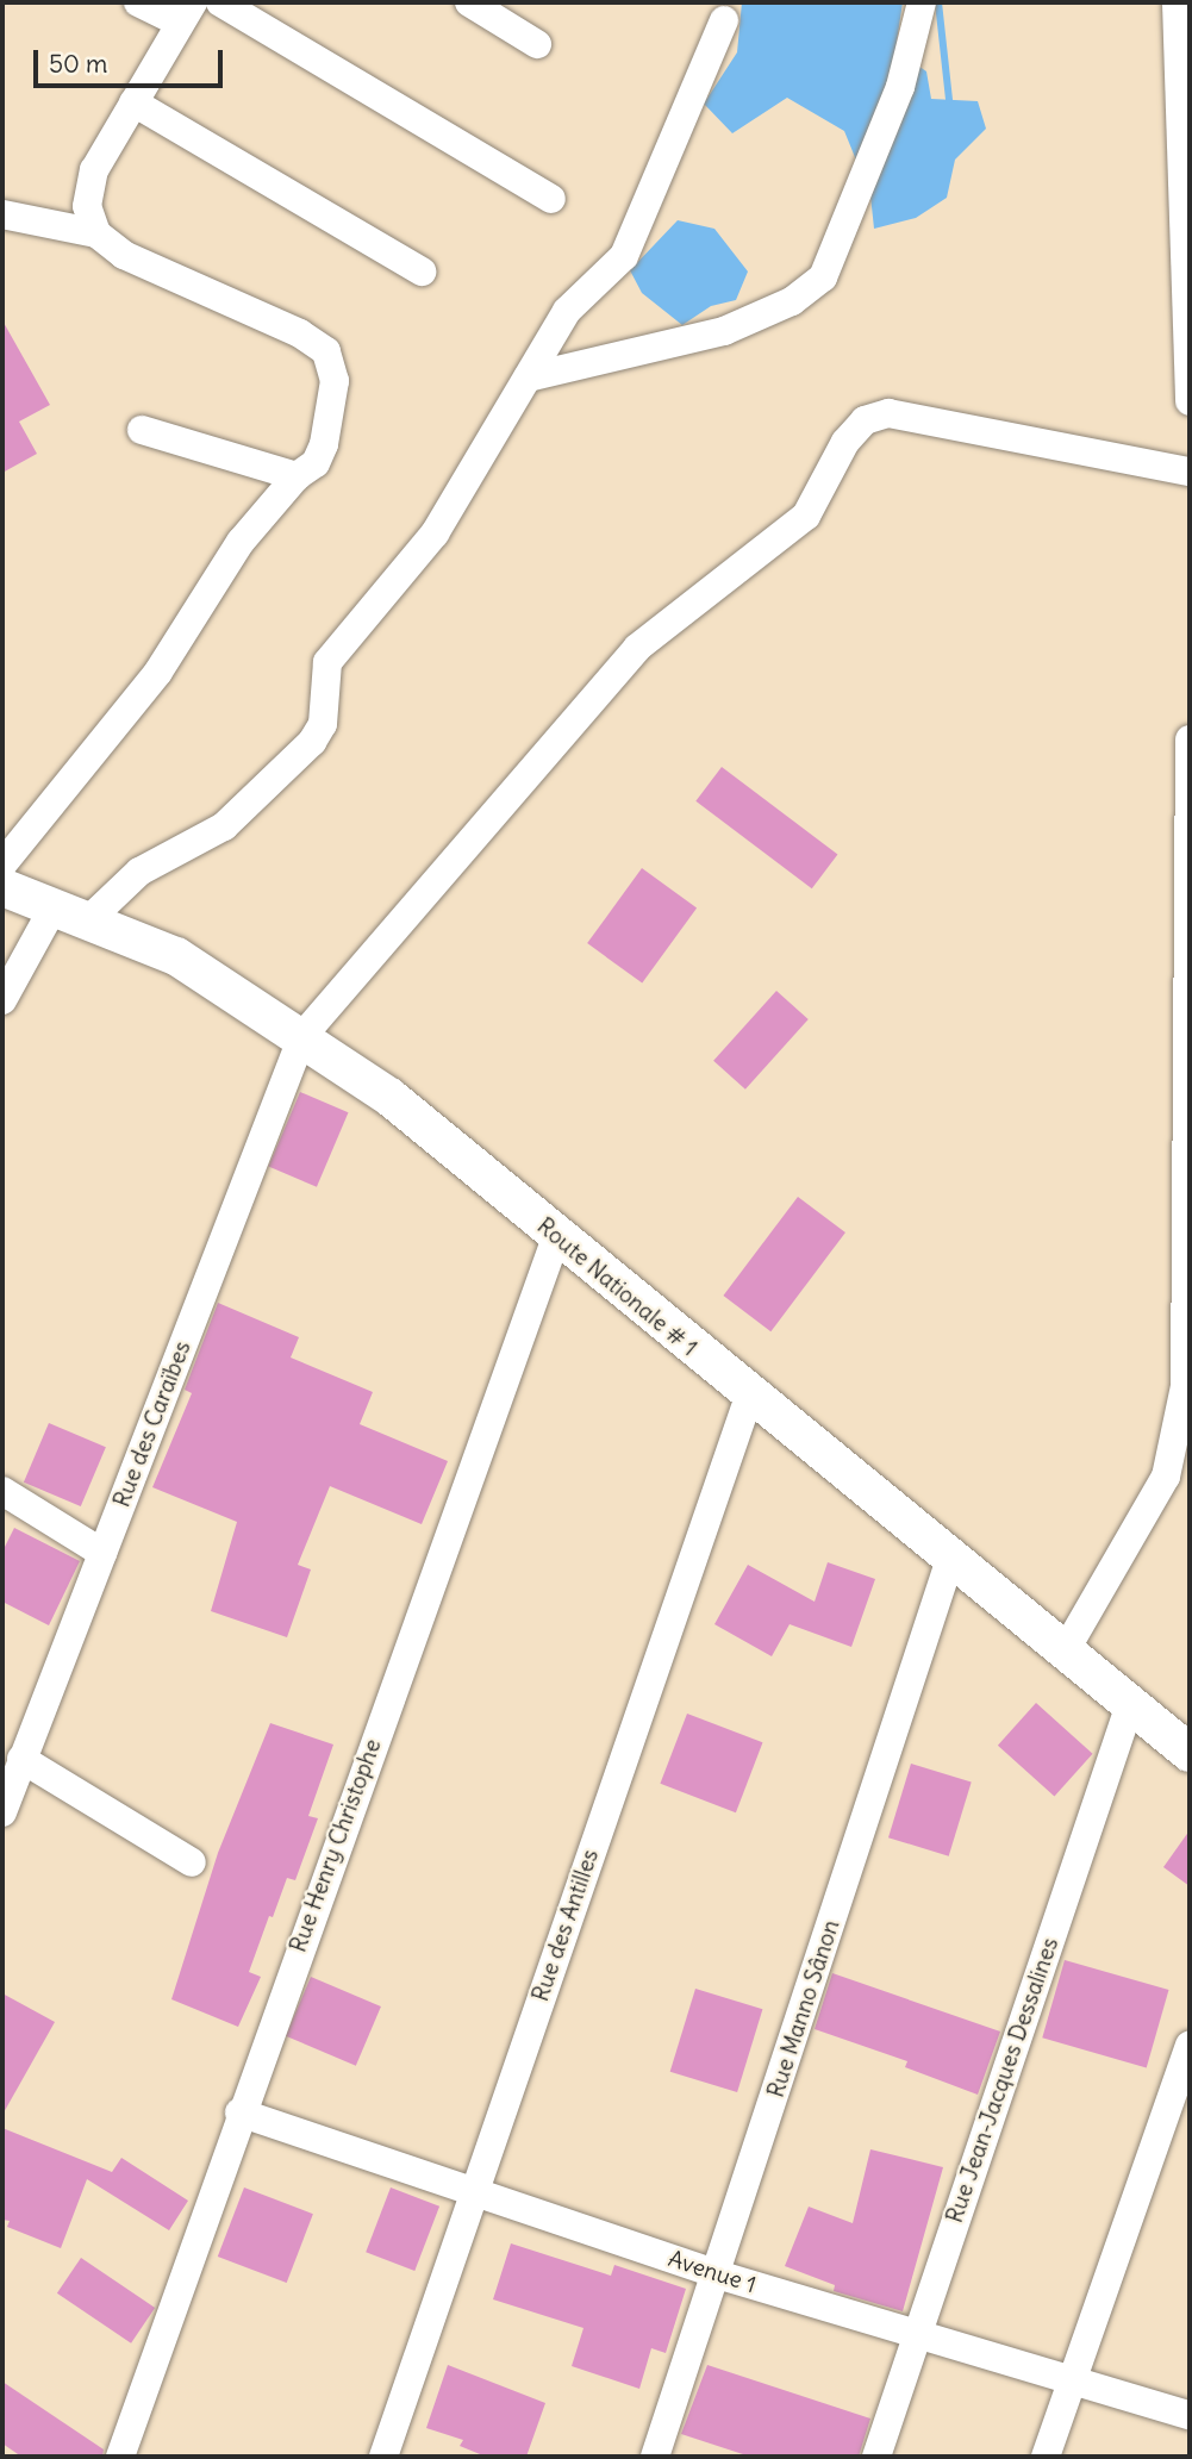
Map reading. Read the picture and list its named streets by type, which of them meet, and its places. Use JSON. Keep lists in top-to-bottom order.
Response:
{
  "streets": {
    "main road": ["Route Nationale # 1"],
    "street": [
      "Rue des Caraïbes",
      "Rue Henry Christophe",
      "Rue des Antilles",
      "Rue Manno Sânon",
      "Rue Jean-Jacques Dessalines",
      "Avenue 1"
    ]
  },
  "crossings": [
    ["Route Nationale # 1", "Rue des Caraïbes"],
    ["Route Nationale # 1", "Rue Henry Christophe"],
    ["Route Nationale # 1", "Rue des Antilles"],
    ["Route Nationale # 1", "Rue Manno Sânon"],
    ["Route Nationale # 1", "Rue Jean-Jacques Dessalines"],
    ["Rue Henry Christophe", "Avenue 1"],
    ["Rue des Antilles", "Avenue 1"],
    ["Rue Manno Sânon", "Avenue 1"],
    ["Rue Jean-Jacques Dessalines", "Avenue 1"]
  ],
  "scale_bar": "50 m"
}
